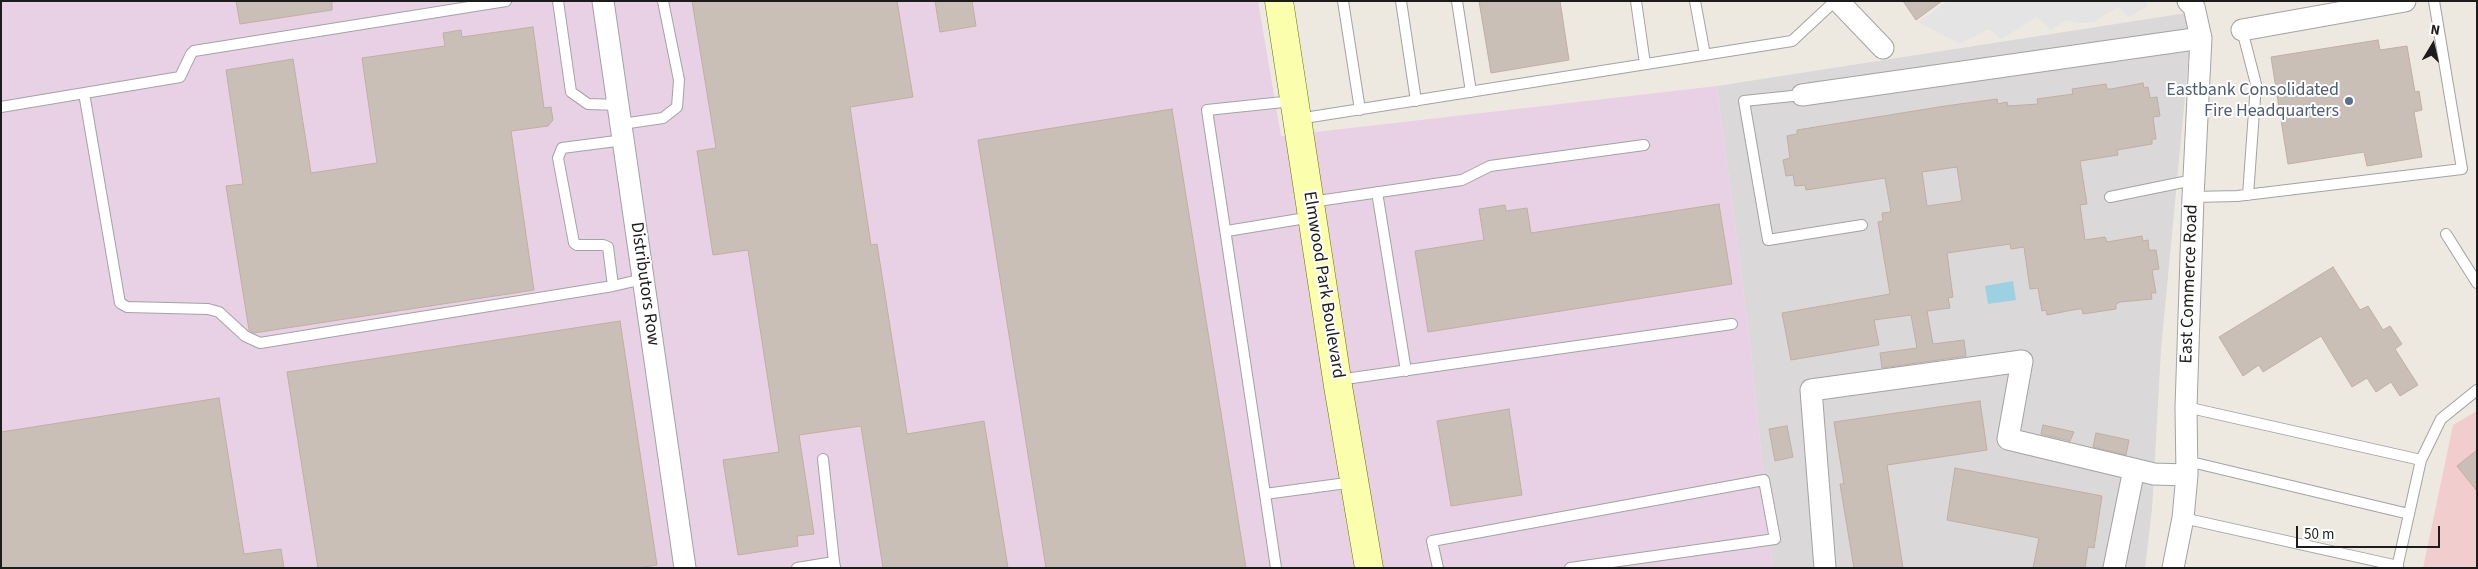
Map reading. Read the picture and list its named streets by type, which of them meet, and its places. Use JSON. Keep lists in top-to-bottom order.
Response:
{
  "streets": {
    "street": ["Distributors Row", "East Commerce Road", "Elmwood Park Boulevard"]
  },
  "places": ["Eastbank Consolidated Fire Headquarters"],
  "scale_bar": "50 m",
  "north": "top"
}
